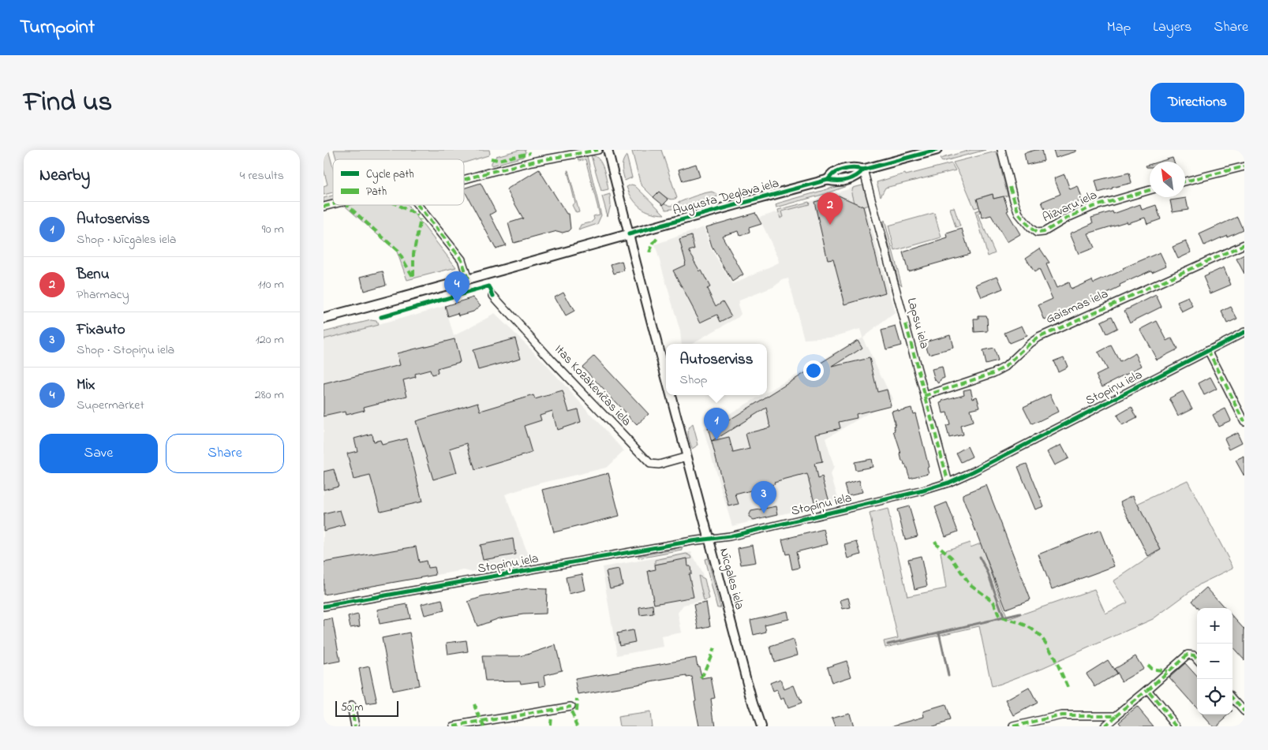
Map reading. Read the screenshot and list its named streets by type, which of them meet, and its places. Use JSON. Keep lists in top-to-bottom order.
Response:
{
  "streets": {
    "main road": ["Augusta Deglava iela"],
    "street": [
      "Aizvaru iela",
      "Gaismas iela",
      "Lapsu iela",
      "Itas Kozakevičas iela",
      "Stopiņu iela",
      "Nīcgales iela"
    ]
  },
  "crossings": [
    ["Augusta Deglava iela", "Lapsu iela"],
    ["Augusta Deglava iela", "Nīcgales iela"],
    ["Gaismas iela", "Lapsu iela"],
    ["Lapsu iela", "Stopiņu iela"],
    ["Itas Kozakevičas iela", "Nīcgales iela"],
    ["Stopiņu iela", "Nīcgales iela"]
  ],
  "legend": ["Cycle path", "Path"],
  "scale_bar": "50 m",
  "north": "top left",
  "page": {
    "header": "Turnpoint",
    "nav": ["Map", "Layers", "Share"],
    "title": "Find us",
    "buttons": [
      "Directions",
      ["Save", "Share"]
    ],
    "heading": ["Nearby", "4 results"],
    "pins": [
      "2",
      "4",
      "1",
      "3"
    ],
    "list": [
      {
        "mark": "1",
        "name": "Autoserviss",
        "note": "Shop · Nīcgales iela",
        "value": "90 m"
      },
      {
        "mark": "2",
        "name": "Benu",
        "note": "Pharmacy",
        "value": "110 m"
      },
      {
        "mark": "3",
        "name": "Fixauto",
        "note": "Shop · Stopiņu iela",
        "value": "120 m"
      },
      {
        "mark": "4",
        "name": "Mix",
        "note": "Supermarket",
        "value": "280 m"
      }
    ],
    "popup": ["Autoserviss", "Shop"],
    "map_buttons": ["+", "−"],
    "scale": "50 m"
  }
}
